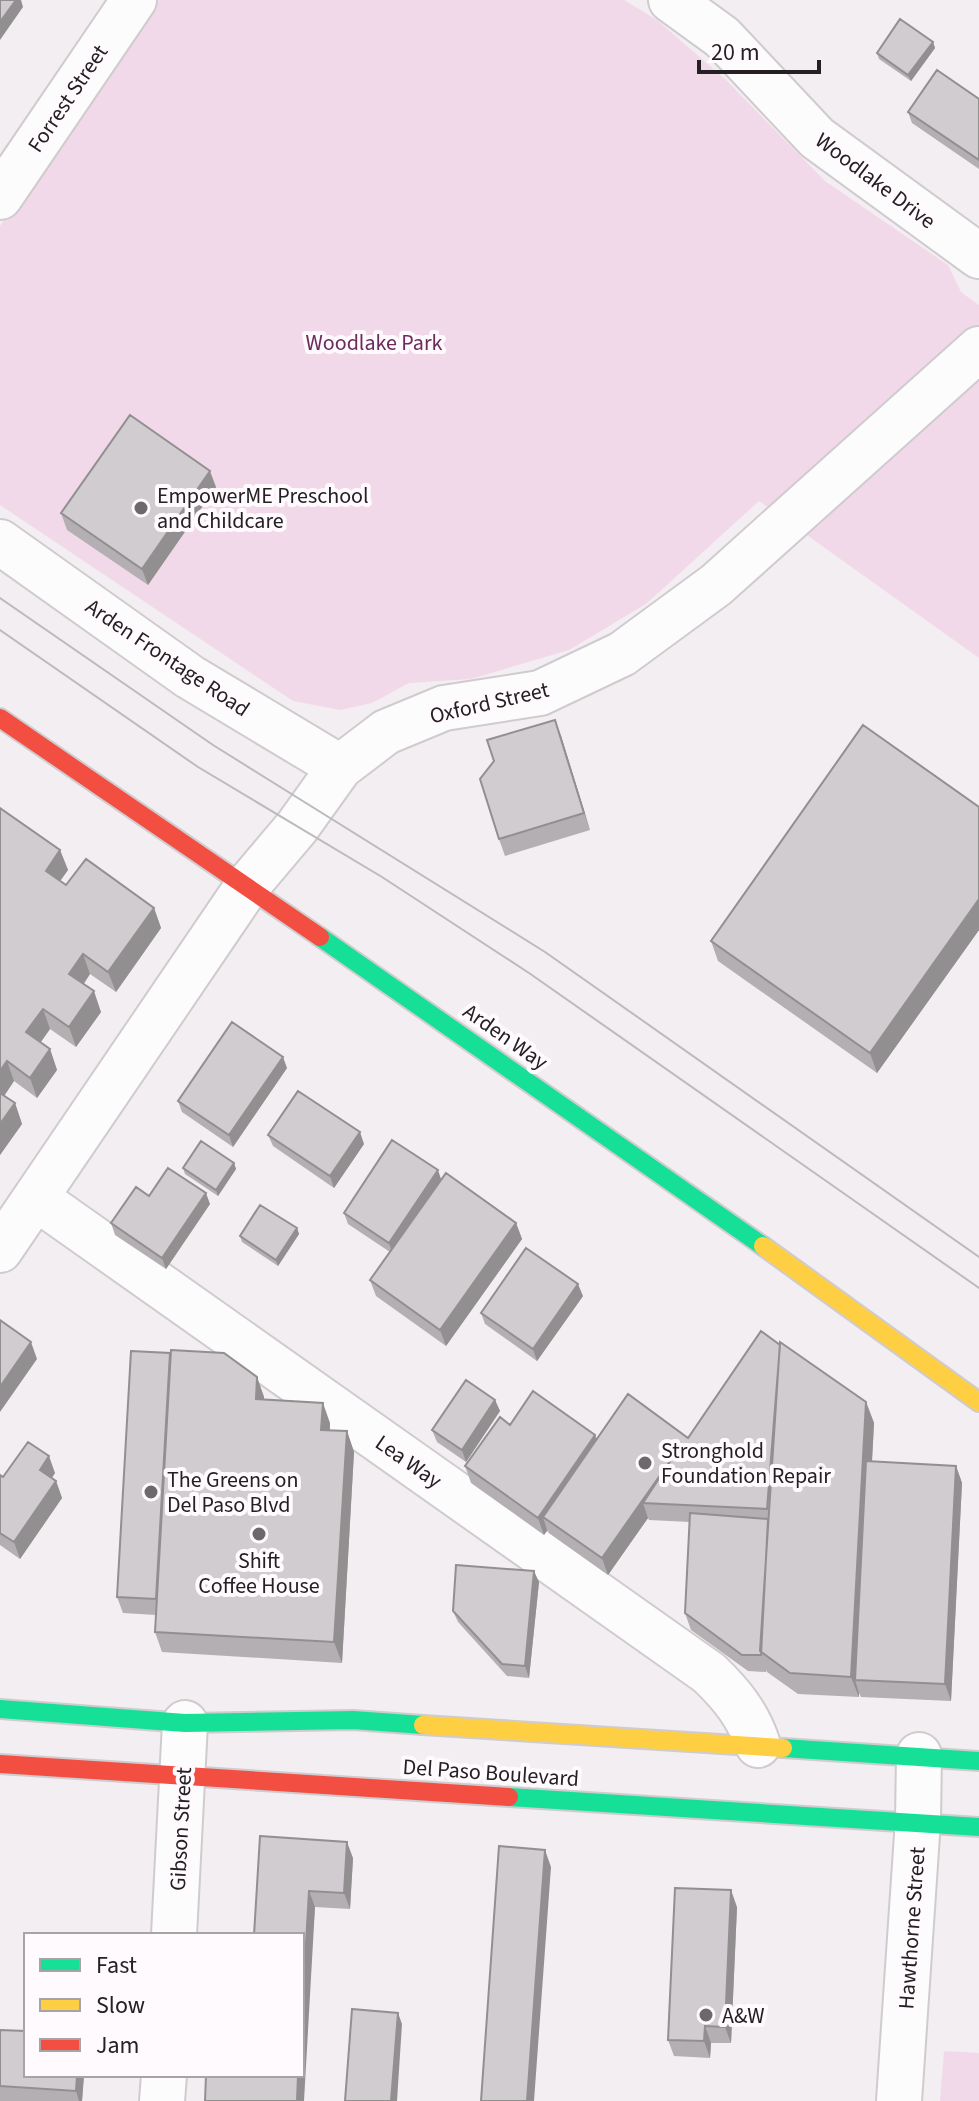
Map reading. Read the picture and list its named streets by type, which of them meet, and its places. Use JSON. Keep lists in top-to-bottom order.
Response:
{
  "streets": {
    "main road": ["Arden Way", "Del Paso Boulevard"],
    "street": [
      "Forrest Street",
      "Woodlake Drive",
      "Arden Frontage Road",
      "Oxford Street",
      "Lea Way",
      "Gibson Street",
      "Hawthorne Street"
    ]
  },
  "crossings": [
    ["Arden Frontage Road", "Oxford Street"],
    ["Oxford Street", "Arden Way"],
    ["Oxford Street", "Lea Way"],
    ["Lea Way", "Del Paso Boulevard"],
    ["Del Paso Boulevard", "Gibson Street"],
    ["Del Paso Boulevard", "Hawthorne Street"]
  ],
  "parks": ["Woodlake Park"],
  "places": [
    "EmpowerME Preschool and Childcare",
    "Stronghold Foundation Repair",
    "The Greens on Del Paso Blvd",
    "Shift Coffee House",
    "A&W"
  ],
  "legend": ["Fast", "Slow", "Jam"],
  "scale_bar": "20 m"
}
